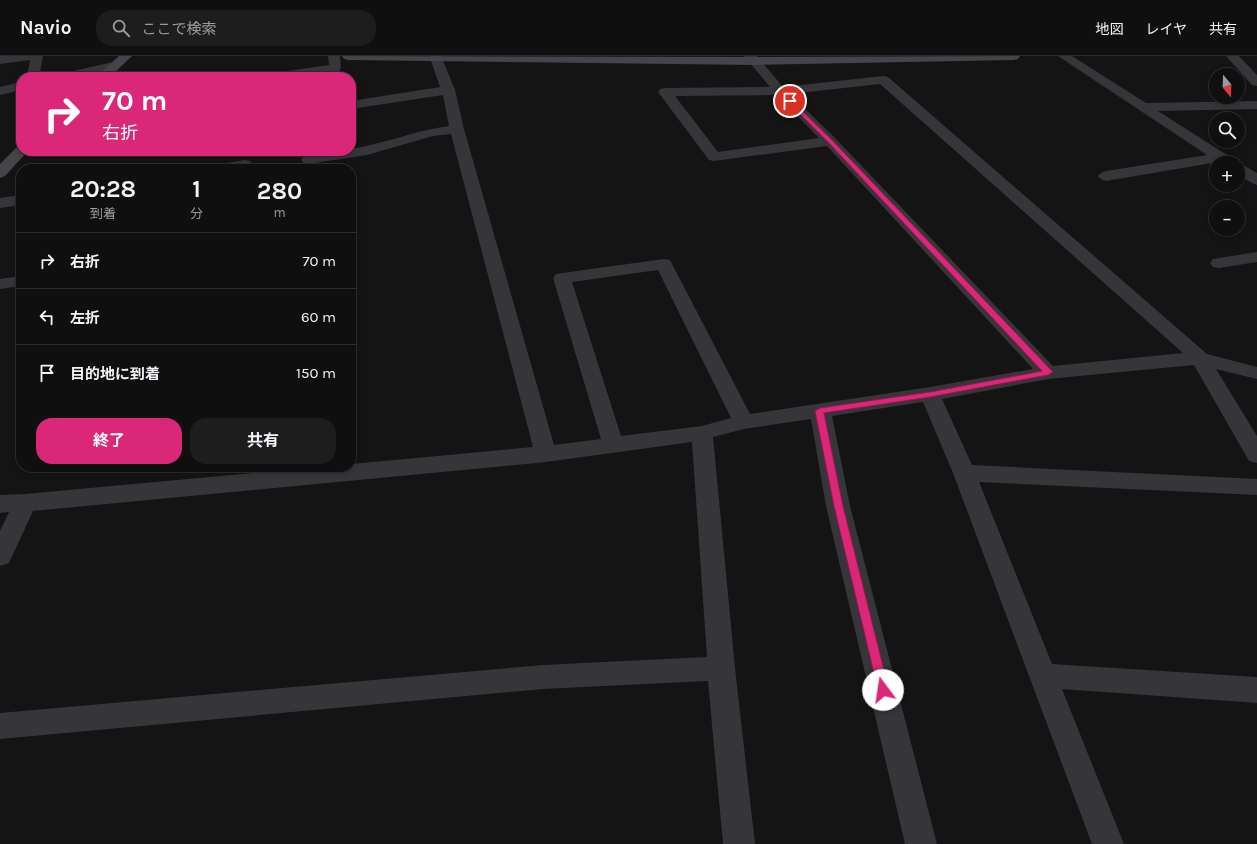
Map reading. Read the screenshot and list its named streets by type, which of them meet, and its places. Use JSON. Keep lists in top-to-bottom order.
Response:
{
  "north": "bottom",
  "page": {
    "header": "Navio",
    "search": "ここで検索",
    "nav": ["地図", "レイヤ", "共有"],
    "map_buttons": ["+", "−"],
    "turn": ["70 m", "右折"],
    "eta": [
      "20:28",
      "到着",
      "1",
      "分",
      "280",
      "m"
    ],
    "list": [
      {
        "name": "右折",
        "value": "70 m"
      },
      {
        "name": "左折",
        "value": "60 m"
      },
      {
        "name": "目的地に到着",
        "value": "150 m"
      }
    ],
    "buttons": ["終了", "共有"]
  }
}
